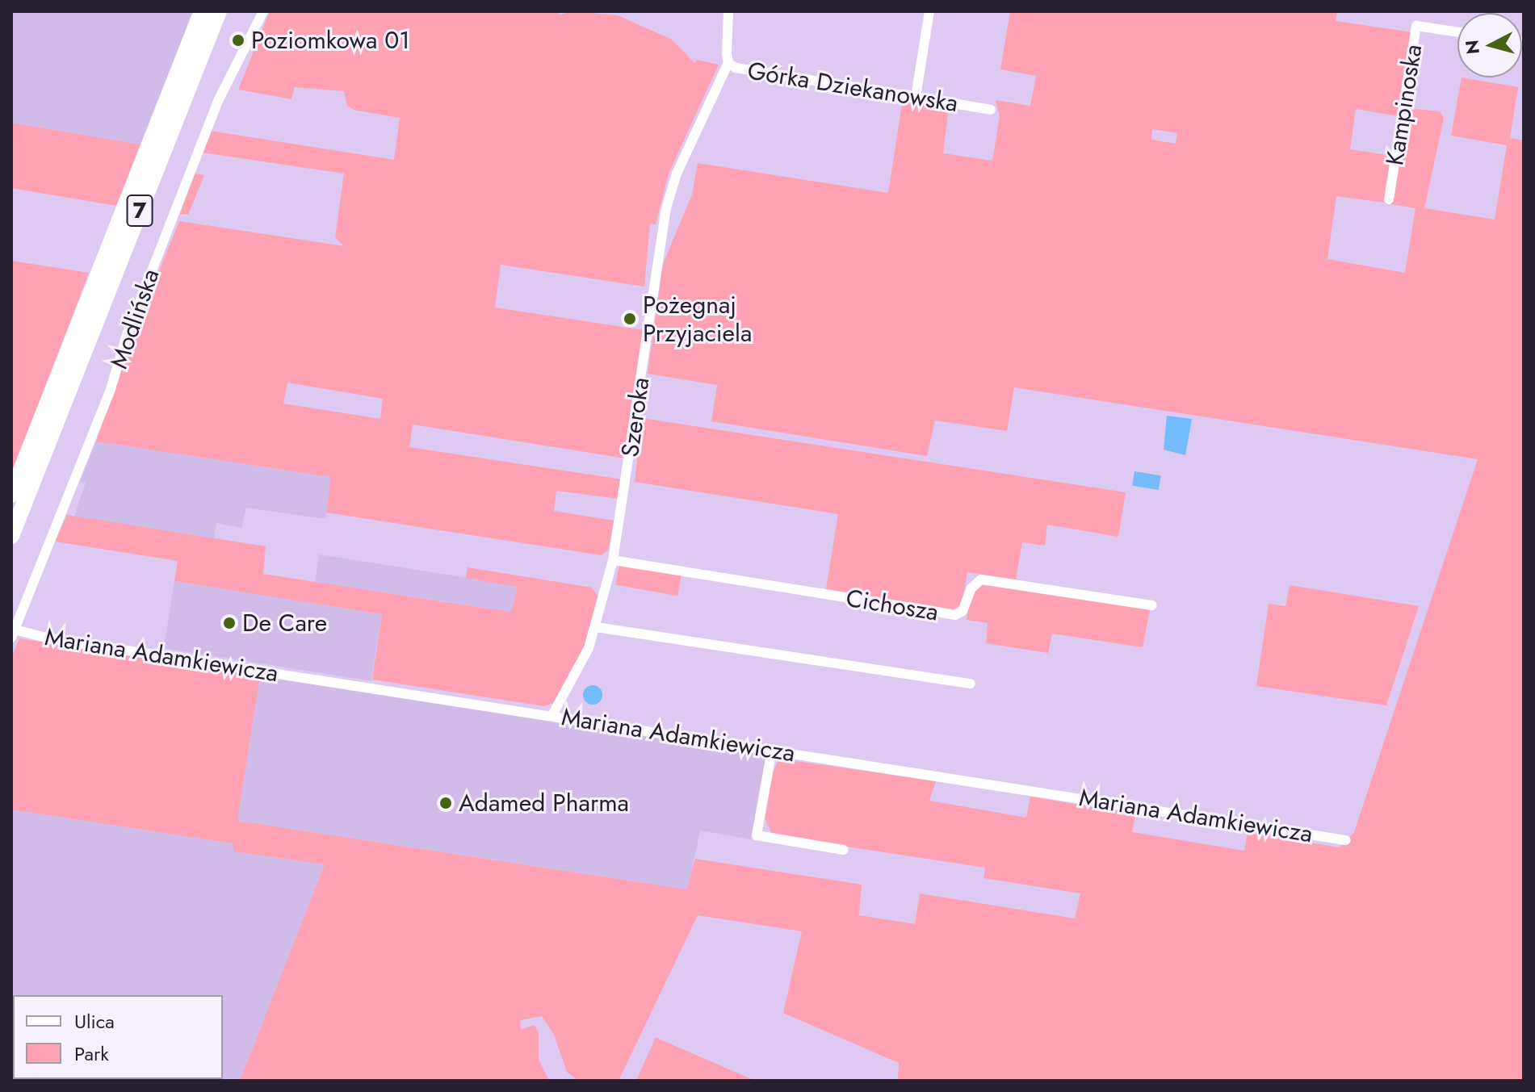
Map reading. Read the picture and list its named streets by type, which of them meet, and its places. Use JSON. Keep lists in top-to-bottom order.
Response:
{
  "streets": {
    "highway": ["7"],
    "street": [
      "Górka Dziekanowska",
      "Kampinoska",
      "Modlińska",
      "Szeroka",
      "Cichosza",
      "Mariana Adamkiewicza"
    ]
  },
  "crossings": [
    ["Górka Dziekanowska", "Szeroka"],
    ["Modlińska", "Mariana Adamkiewicza"],
    ["Szeroka", "Cichosza"],
    ["Szeroka", "Mariana Adamkiewicza"]
  ],
  "places": [
    "Poziomkowa 01",
    "Pożegnaj Przyjaciela",
    "De Care",
    "Adamed Pharma"
  ],
  "legend": ["Ulica", "Park"],
  "north": "left"
}
